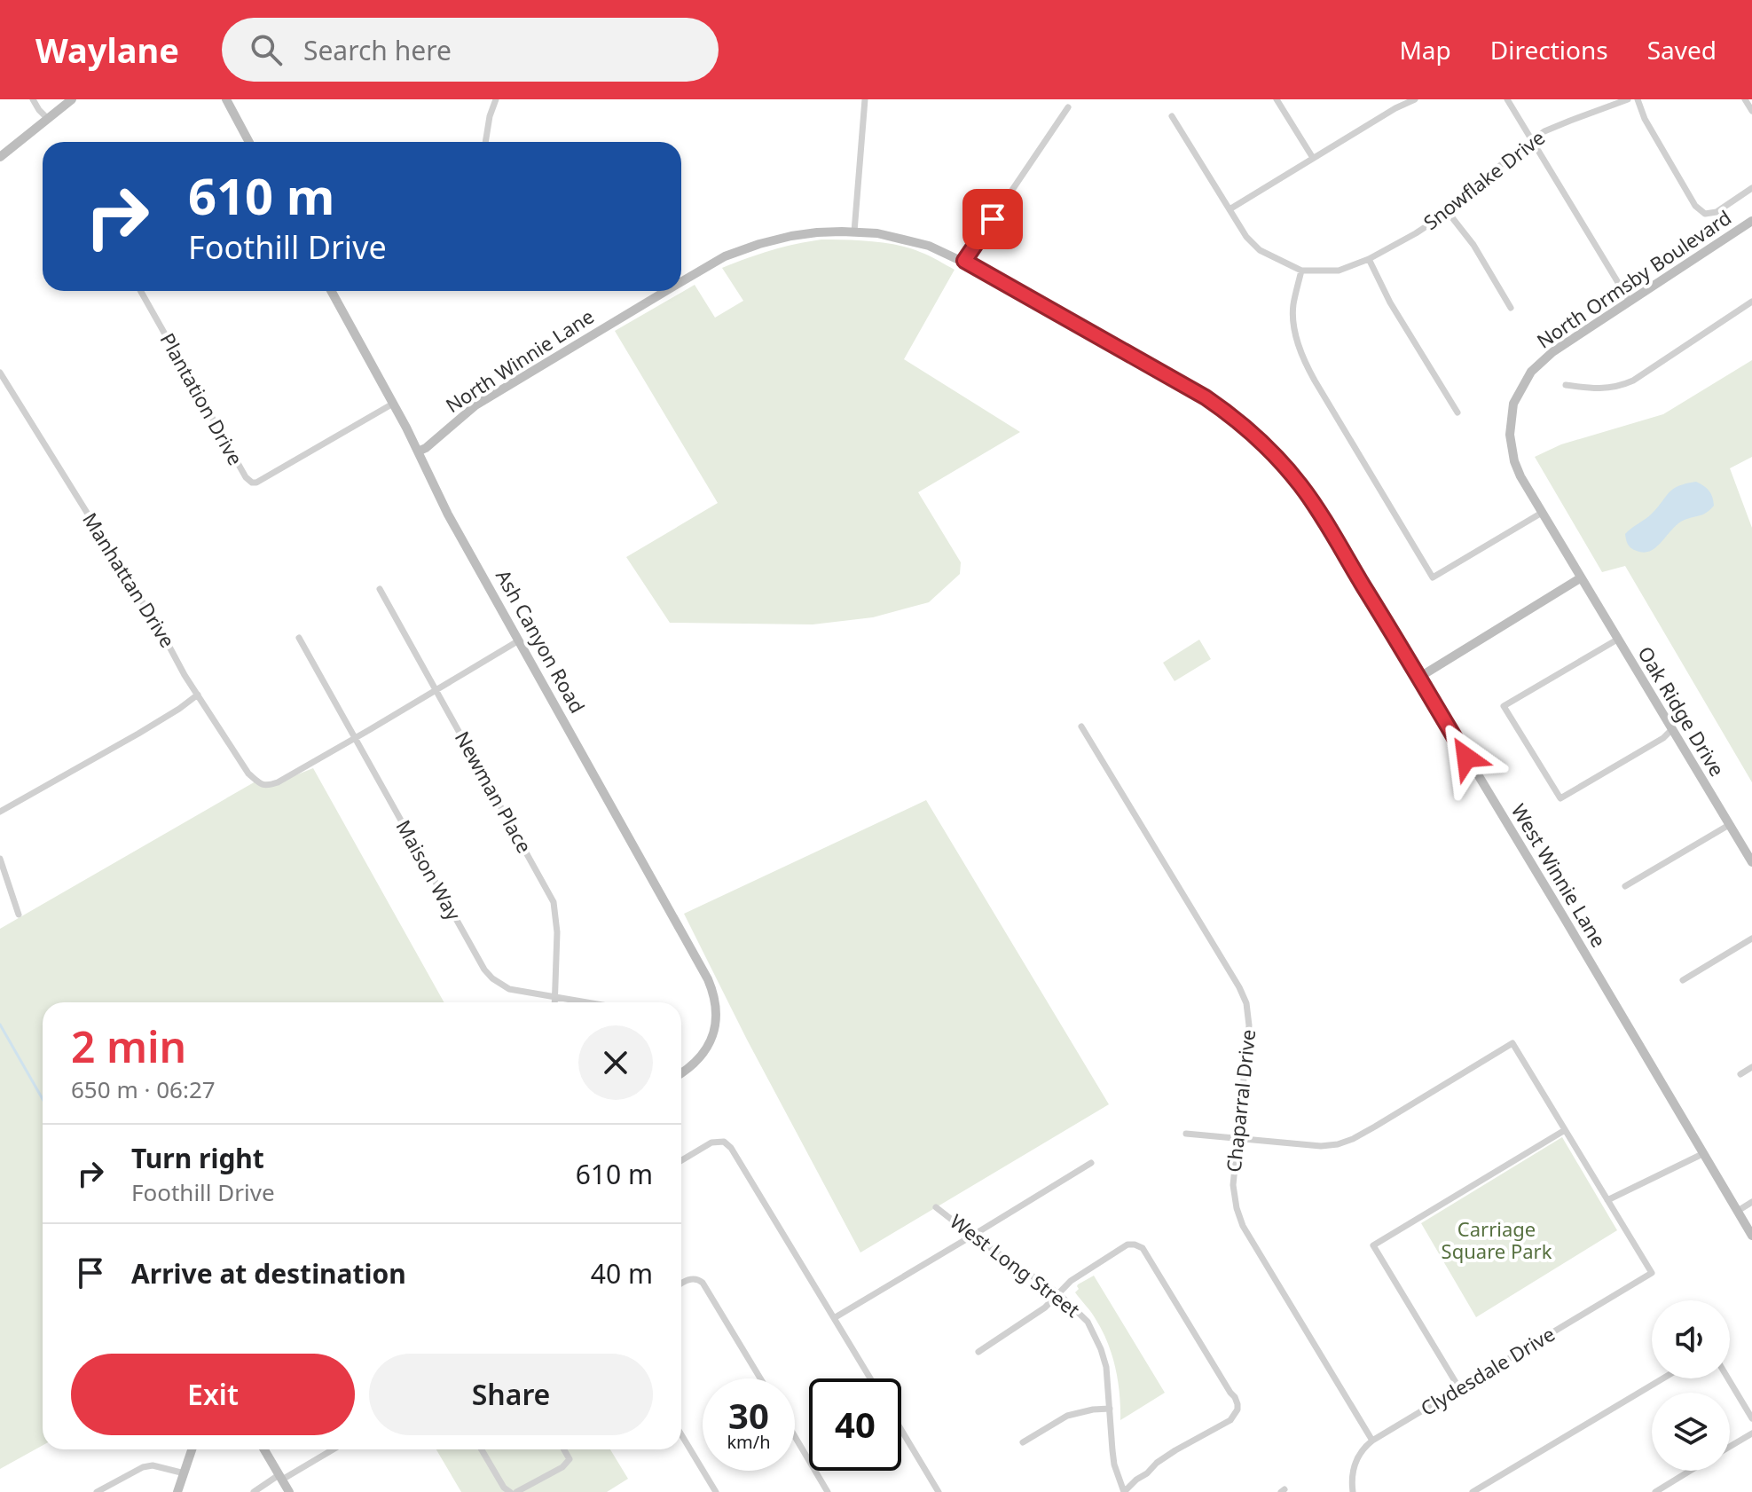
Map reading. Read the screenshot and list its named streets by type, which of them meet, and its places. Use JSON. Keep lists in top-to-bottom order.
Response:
{
  "streets": {
    "street": [
      "Snowflake Drive",
      "North Ormsby Boulevard",
      "North Winnie Lane",
      "Plantation Drive",
      "Manhattan Drive",
      "Ash Canyon Road",
      "Oak Ridge Drive",
      "Newman Place",
      "Maison Way",
      "West Winnie Lane",
      "Chaparral Drive",
      "West Long Street",
      "Clydesdale Drive"
    ]
  },
  "crossings": [
    ["North Ormsby Boulevard", "Oak Ridge Drive"],
    ["North Winnie Lane", "Ash Canyon Road"],
    ["North Winnie Lane", "West Winnie Lane"],
    ["Plantation Drive", "Ash Canyon Road"],
    ["Manhattan Drive", "Maison Way"],
    ["Newman Place", "Maison Way"],
    ["Chaparral Drive", "Clydesdale Drive"]
  ],
  "parks": ["Carriage Square Park"],
  "page": {
    "header": "Waylane",
    "search": "Search here",
    "nav": ["Map", "Directions", "Saved"],
    "turn": ["610 m", "Foothill Drive"],
    "heading": ["2 min", "650 m · 06:27"],
    "list": [
      {
        "name": "Turn right",
        "note": "Foothill Drive",
        "value": "610 m"
      },
      {
        "name": "Arrive at destination",
        "value": "40 m"
      }
    ],
    "buttons": ["Exit", "Share"],
    "speed": "30 km/h",
    "limit": "40"
  }
}
